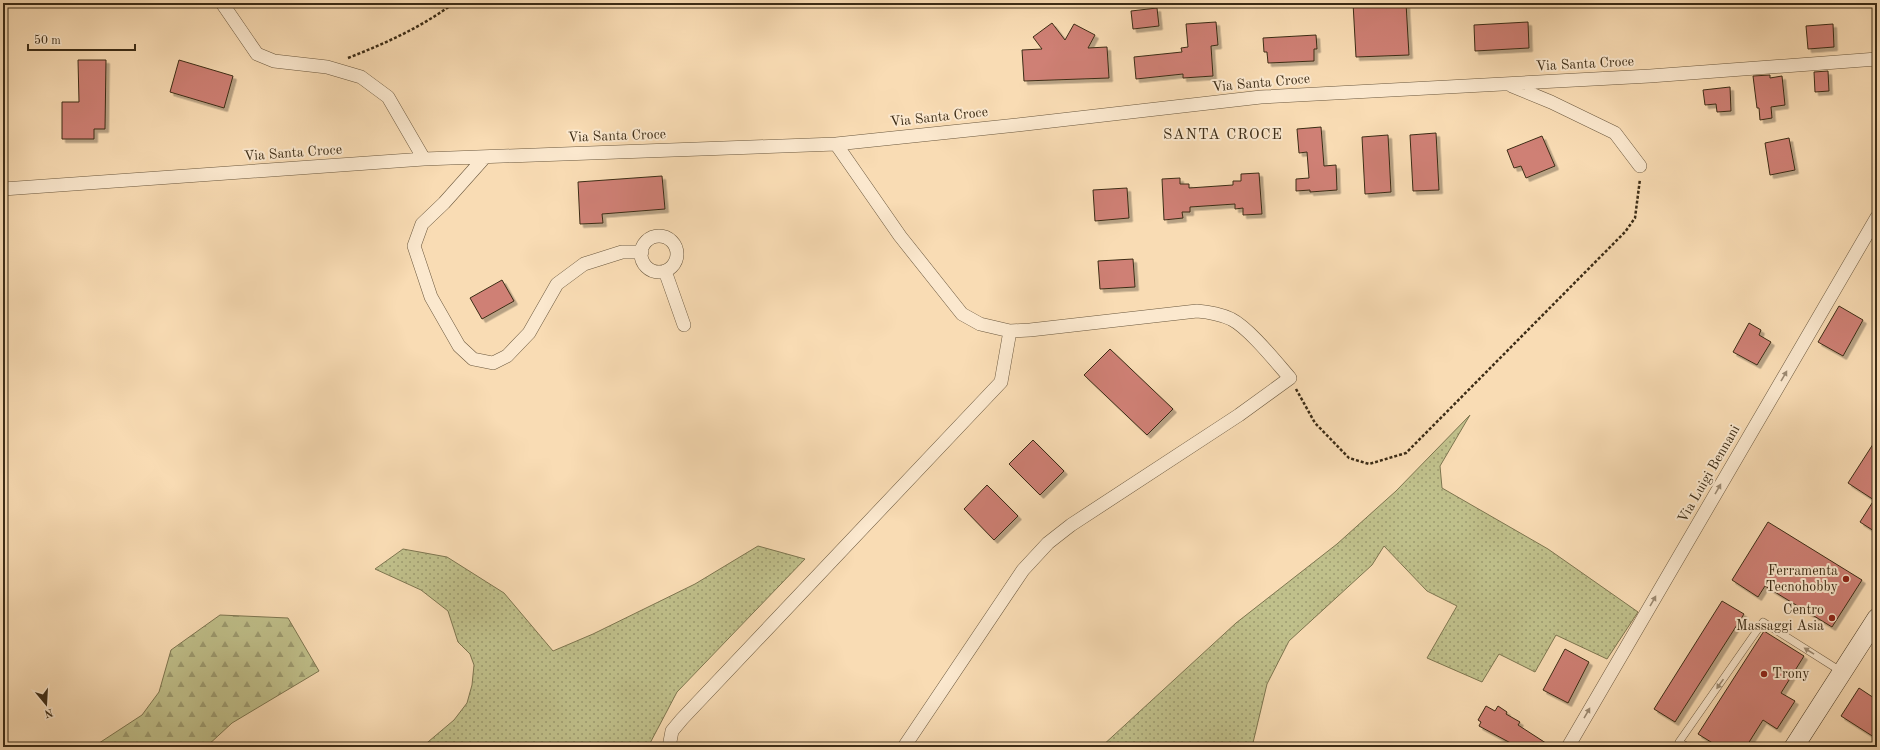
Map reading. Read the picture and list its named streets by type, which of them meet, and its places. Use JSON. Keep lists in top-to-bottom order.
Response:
{
  "streets": {
    "street": ["Via Santa Croce", "Via Luigi Bennani"]
  },
  "one_way": ["Via Luigi Bennani"],
  "districts": ["SANTA CROCE"],
  "places": ["Ferramenta Tecnohobby", "Centro Massaggi Asia", "Trony"],
  "scale_bar": "50 m",
  "north": "bottom"
}
